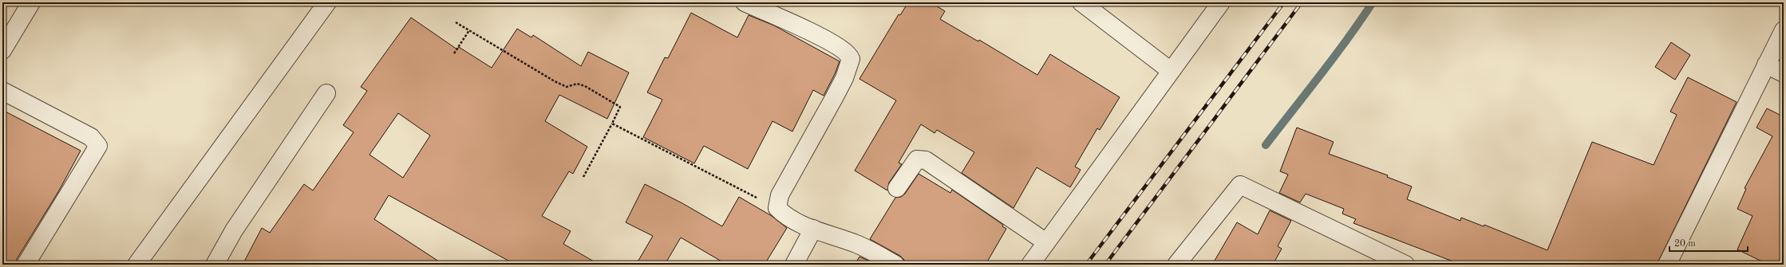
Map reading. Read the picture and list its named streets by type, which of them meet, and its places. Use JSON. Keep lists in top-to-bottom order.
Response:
{
  "scale_bar": "20 m"
}
